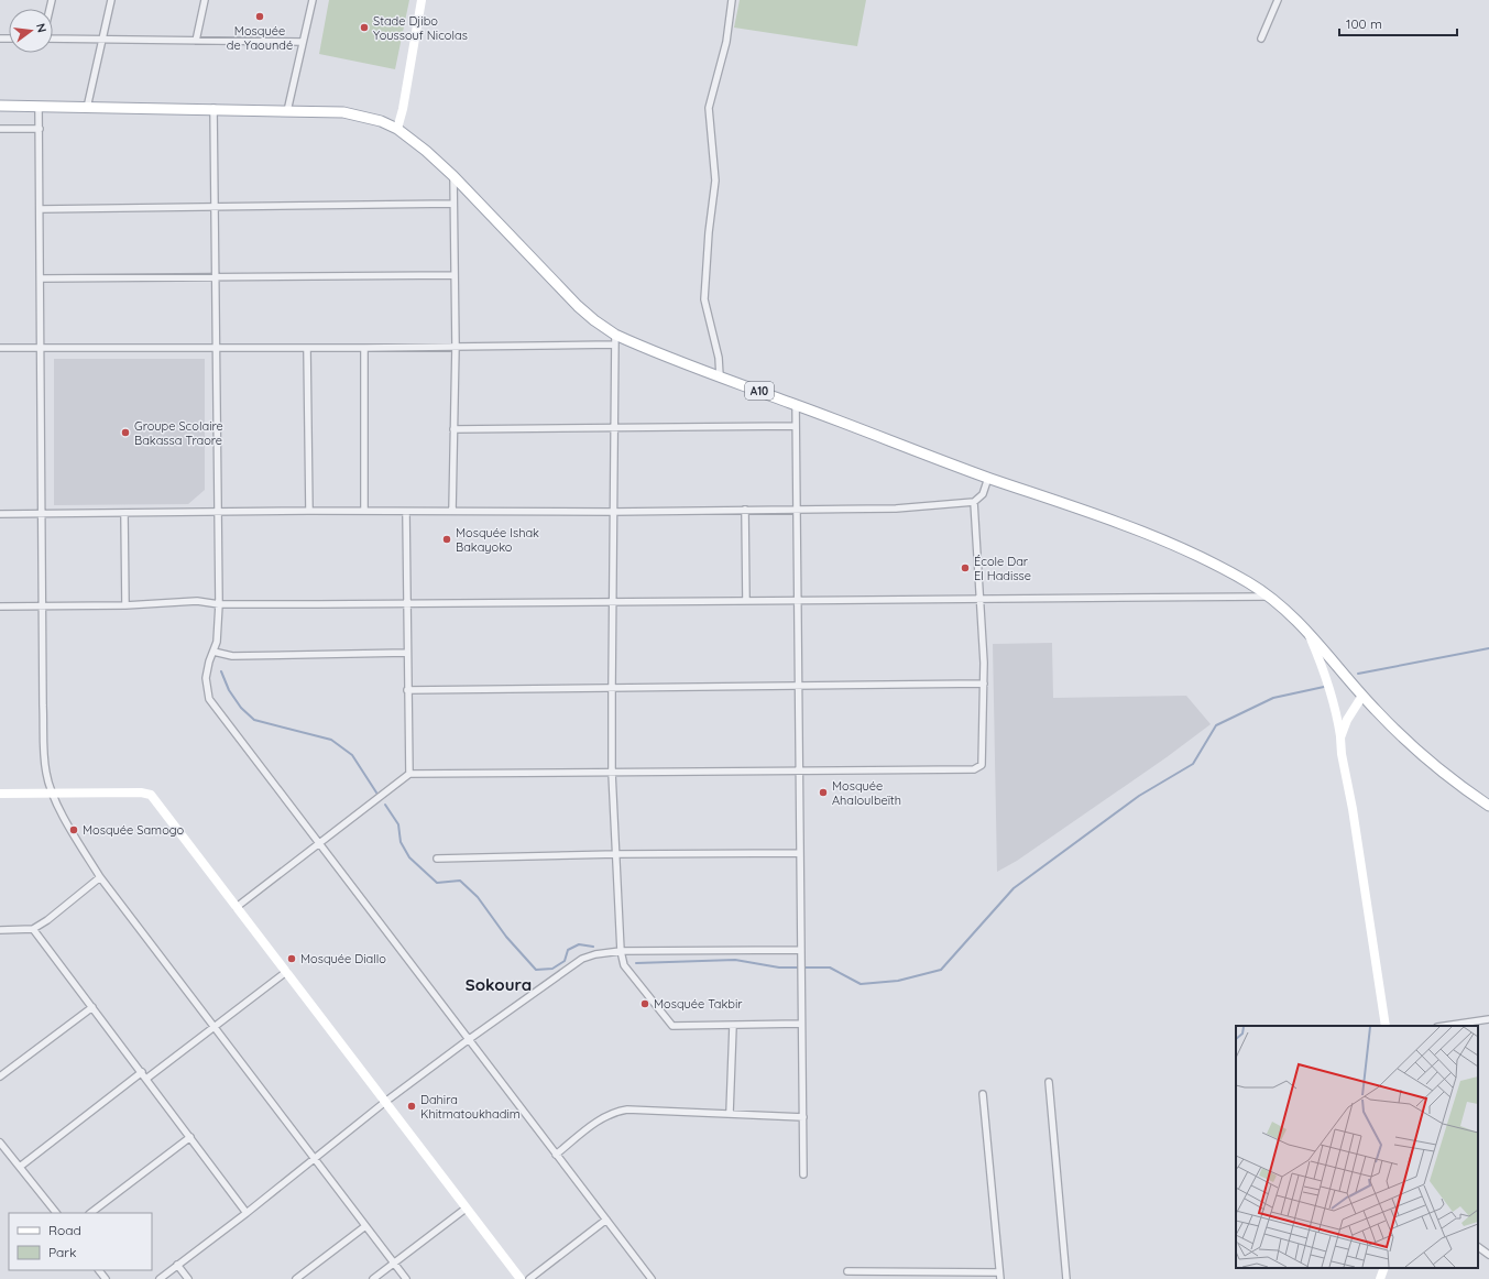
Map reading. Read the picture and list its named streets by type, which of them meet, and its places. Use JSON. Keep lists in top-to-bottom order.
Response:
{
  "streets": {
    "main road": ["A10"]
  },
  "districts": ["Sokoura"],
  "places": [
    "Mosquée de Yaoundé",
    "Stade Djibo Youssouf Nicolas",
    "Groupe Scolaire Bakassa Traore",
    "Mosquée Ishak Bakayoko",
    "École Dar El Hadisse",
    "Mosquée Ahaloulbeïth",
    "Mosquée Samogo",
    "Mosquée Diallo",
    "Mosquée Takbir",
    "Dahira Khitmatoukhadim"
  ],
  "legend": ["Road", "Park"],
  "scale_bar": "100 m",
  "north": "right"
}
